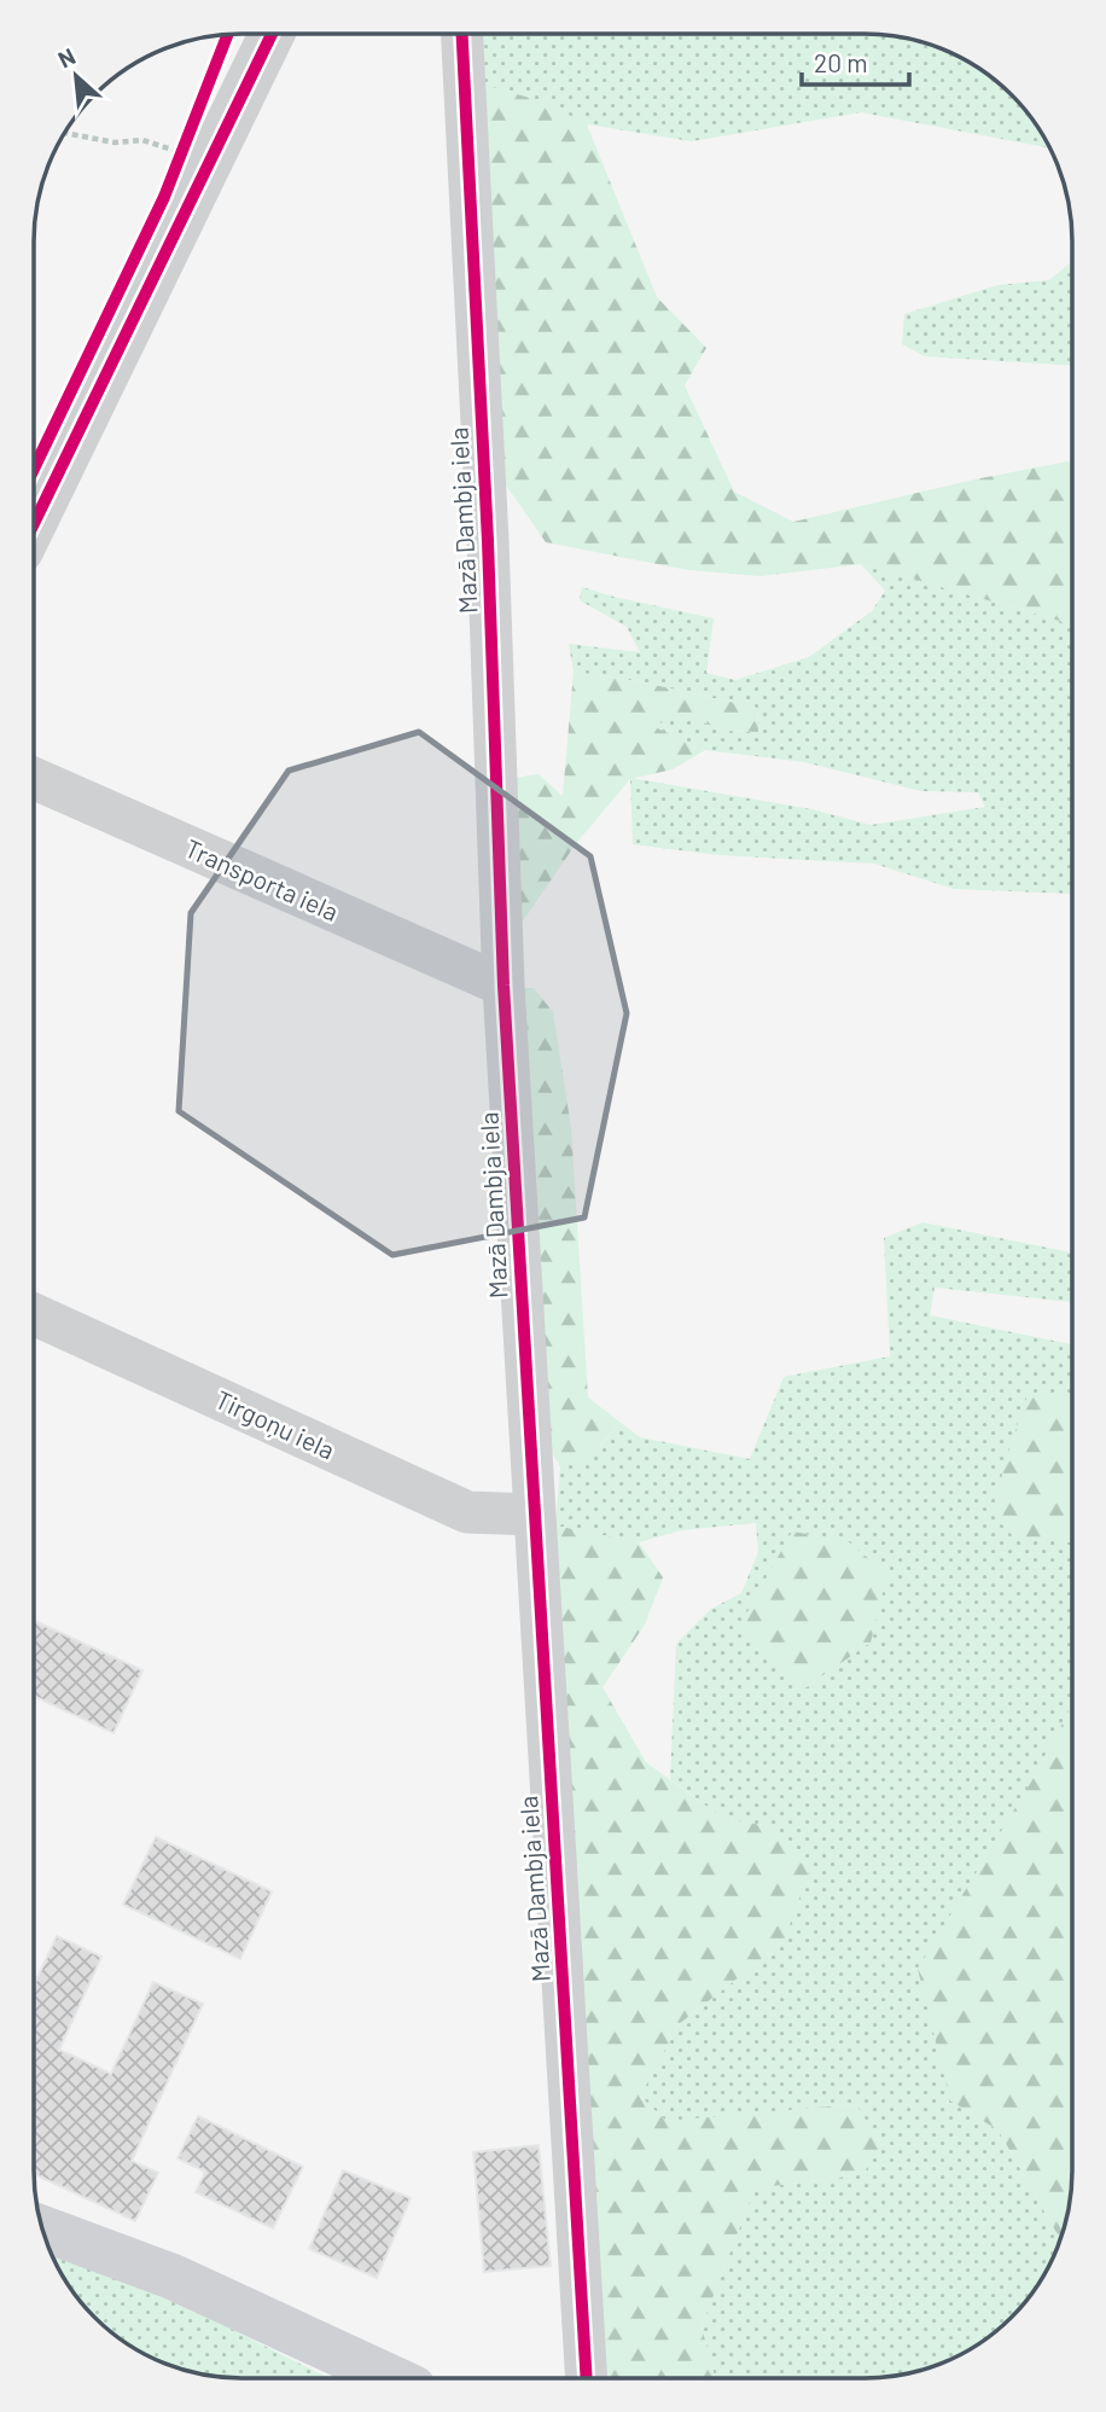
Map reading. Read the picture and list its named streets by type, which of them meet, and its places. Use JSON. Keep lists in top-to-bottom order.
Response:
{
  "streets": {
    "street": ["Mazā Dambja iela", "Transporta iela", "Tirgoņu iela"]
  },
  "crossings": [
    ["Mazā Dambja iela", "Transporta iela"],
    ["Mazā Dambja iela", "Tirgoņu iela"]
  ],
  "scale_bar": "20 m",
  "north": "top left"
}
